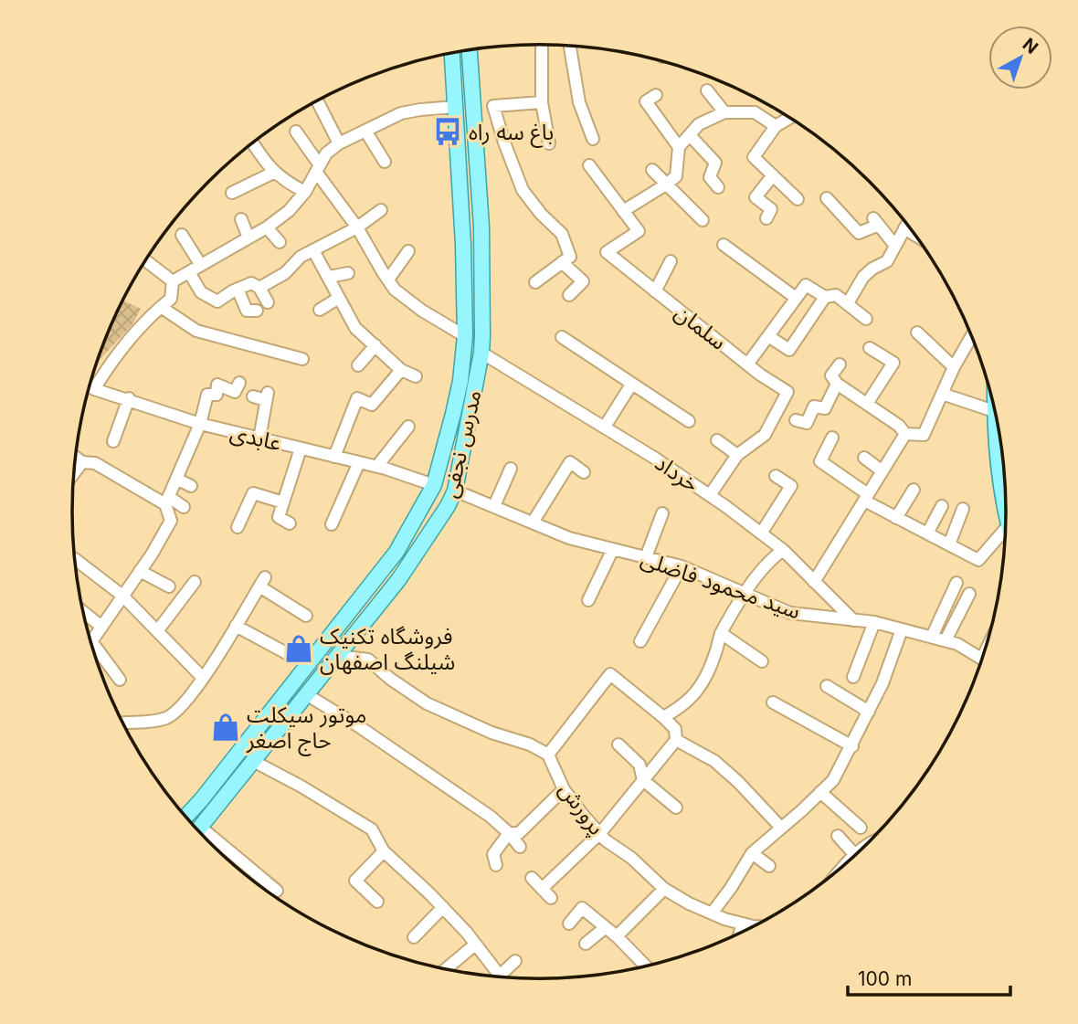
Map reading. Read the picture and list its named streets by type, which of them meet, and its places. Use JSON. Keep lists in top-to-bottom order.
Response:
{
  "streets": {
    "main road": ["مدرس نجفی"],
    "street": [
      "سلمان",
      "عابدی",
      "خرداد",
      "سید محمود فاضلی",
      "پرورش"
    ]
  },
  "crossings": [
    ["سلمان", "خرداد"],
    ["عابدی", "مدرس نجفی"],
    ["مدرس نجفی", "خرداد"],
    ["مدرس نجفی", "سید محمود فاضلی"],
    ["مدرس نجفی", "پرورش"],
    ["خرداد", "سید محمود فاضلی"]
  ],
  "places": {
    "bus stop": ["باغ سه راه"],
    "shop": ["فروشگاه تکنیک شیلنگ اصفهان", "موتور سیکلت حاج اصغر"]
  },
  "scale_bar": "100 m",
  "north": "top right"
}
